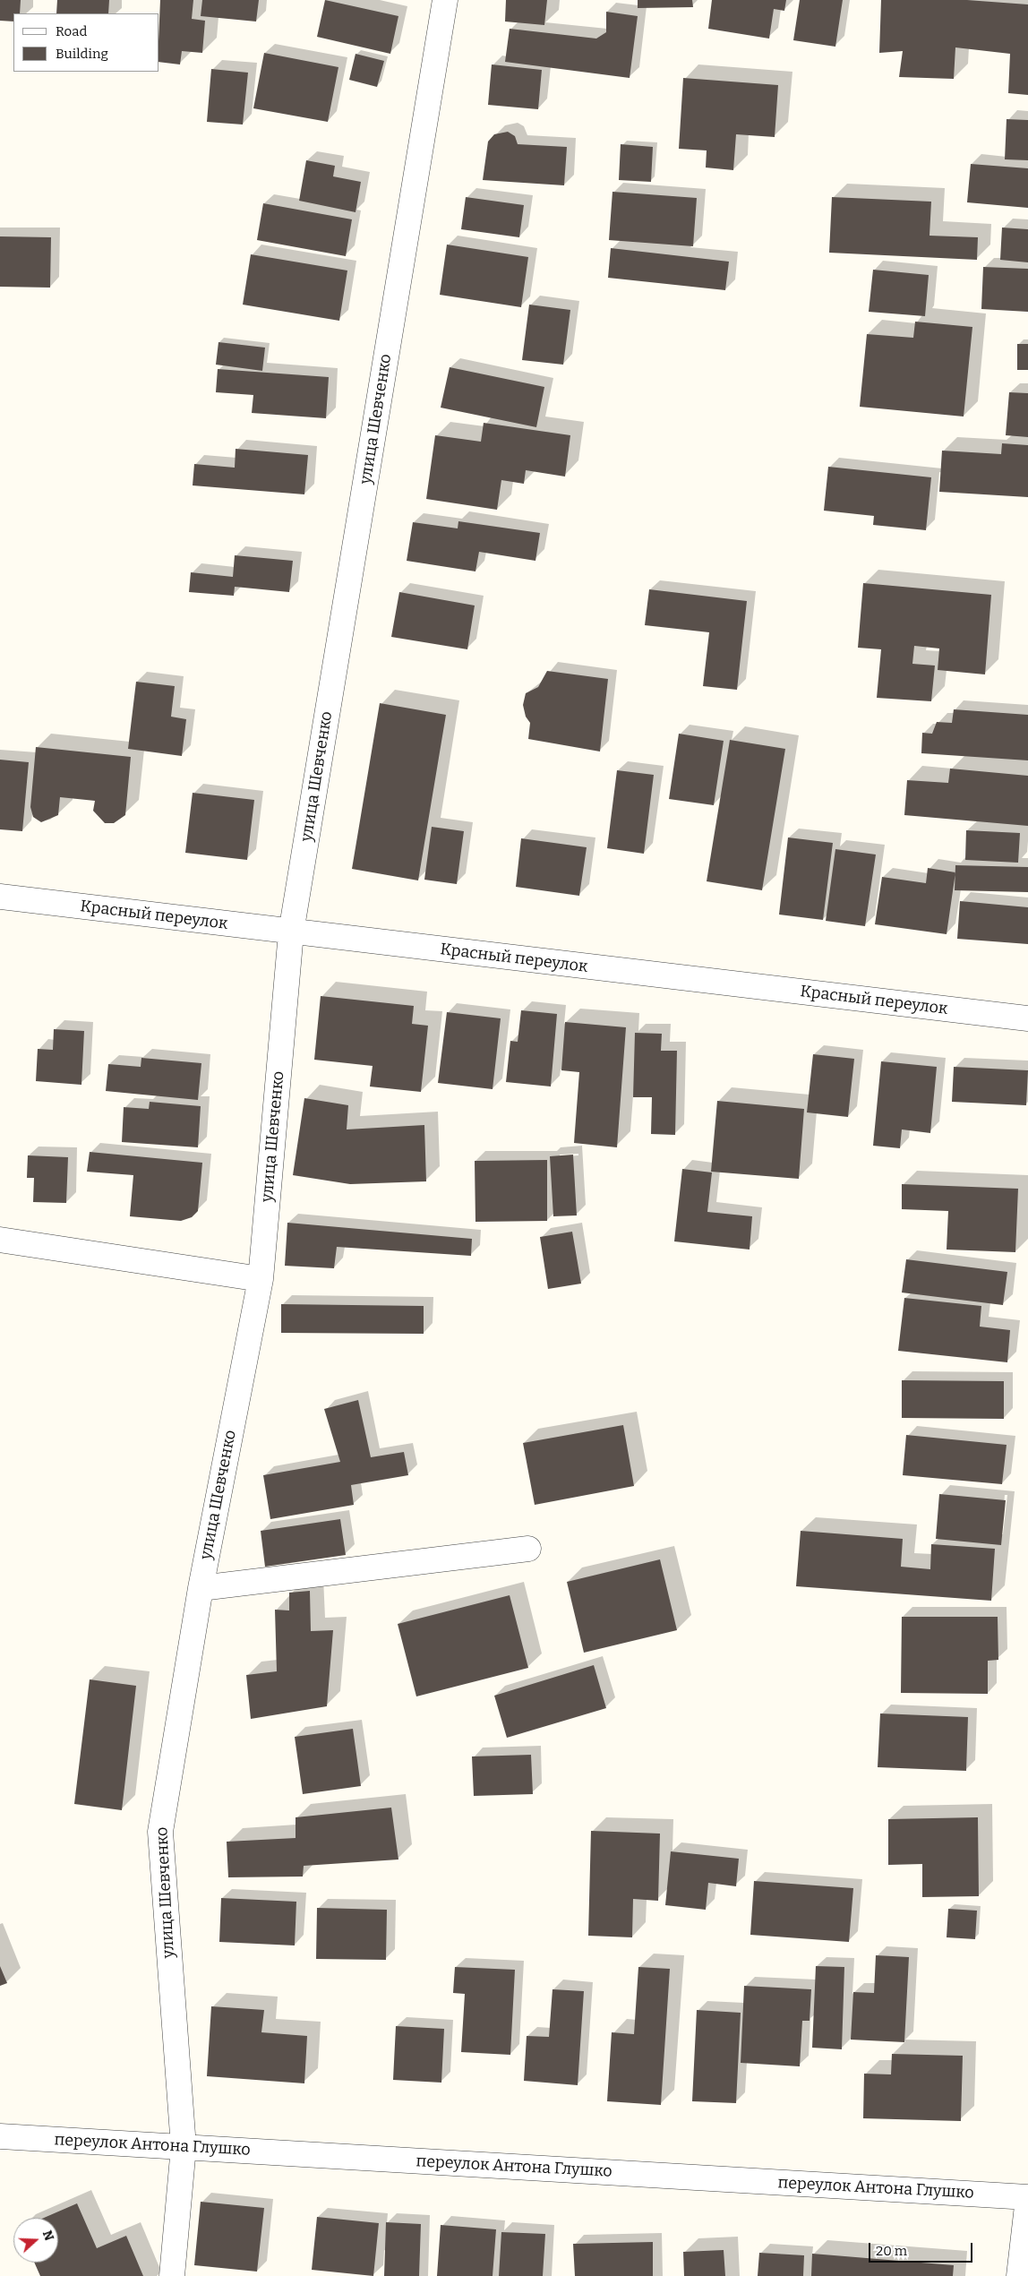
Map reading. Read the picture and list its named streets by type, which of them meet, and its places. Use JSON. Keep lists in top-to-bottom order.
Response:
{
  "streets": {
    "street": ["улица Шевченко", "Красный переулок", "переулок Антона Глушко"]
  },
  "crossings": [
    ["улица Шевченко", "Красный переулок"],
    ["улица Шевченко", "переулок Антона Глушко"]
  ],
  "legend": ["Road", "Building"],
  "scale_bar": "20 m",
  "north": "right"
}
